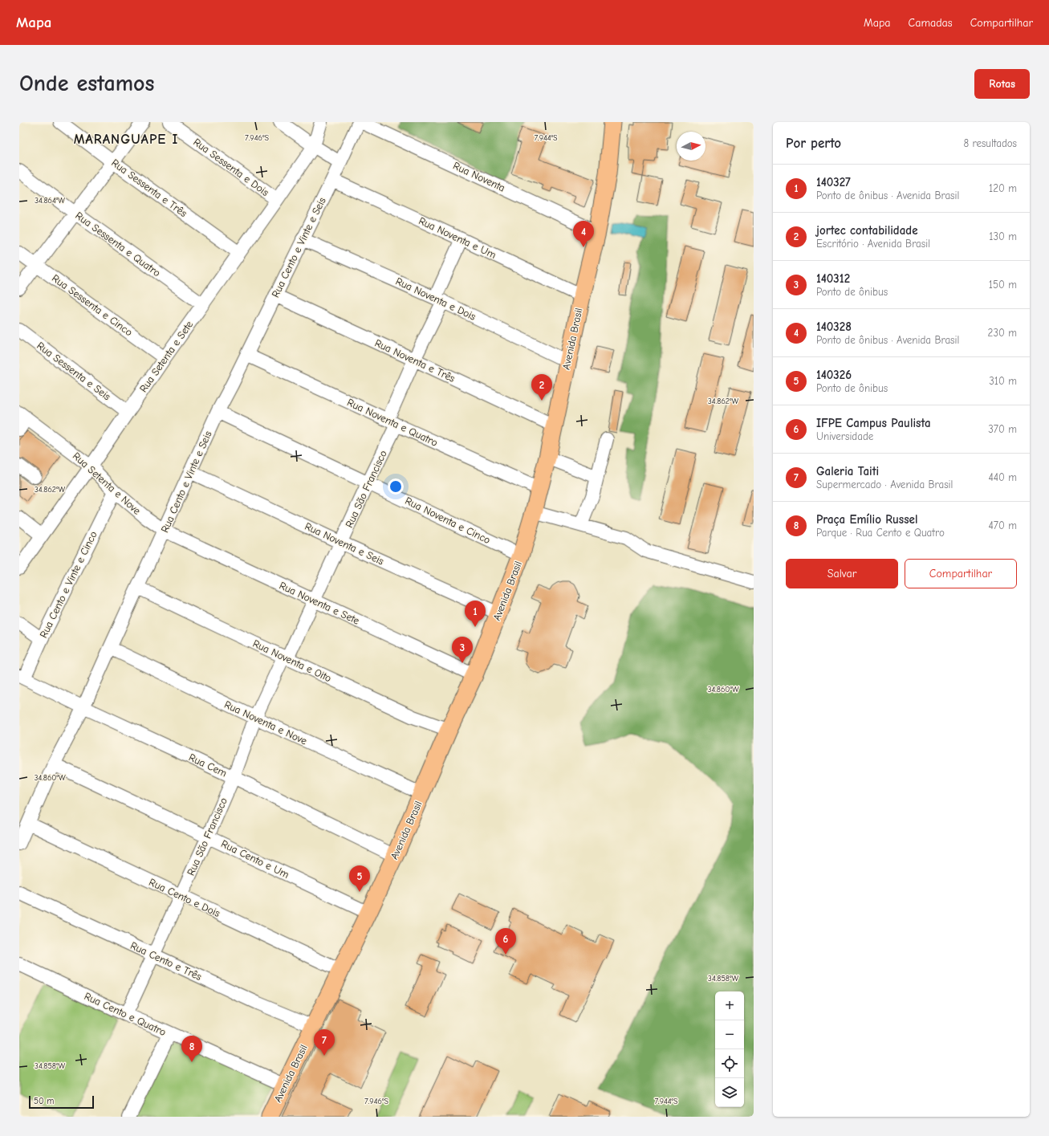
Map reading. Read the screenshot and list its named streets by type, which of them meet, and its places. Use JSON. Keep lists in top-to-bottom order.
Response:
{
  "streets": {
    "main road": ["Avenida Brasil"],
    "street": [
      "Rua Sessenta e Dois",
      "Rua Noventa",
      "Rua Sessenta e Três",
      "Rua Noventa e Um",
      "Rua Sessenta e Quatro",
      "Rua Cento e Vinte e Seis",
      "Rua Noventa e Dois",
      "Rua Sessenta e Cinco",
      "Rua Setenta e Sete",
      "Rua Noventa e Três",
      "Rua Sessenta e Seis",
      "Rua Noventa e Quatro",
      "Rua Setenta e Nove",
      "Rua São Francisco",
      "Rua Noventa e Cinco",
      "Rua Noventa e Seis",
      "Rua Cento e Vinte e Cinco",
      "Rua Noventa e Sete",
      "Rua Noventa e Oito",
      "Rua Noventa e Nove",
      "Rua Cem",
      "Rua Cento e Um",
      "Rua Cento e Dois",
      "Rua Cento e Três",
      "Rua Cento e Quatro"
    ]
  },
  "crossings": [
    ["Rua Sessenta e Dois", "Rua Setenta e Sete"],
    ["Rua Noventa", "Rua Cento e Vinte e Seis"],
    ["Rua Noventa", "Avenida Brasil"],
    ["Rua Sessenta e Três", "Rua Setenta e Sete"],
    ["Rua Noventa e Um", "Rua Cento e Vinte e Seis"],
    ["Rua Noventa e Um", "Avenida Brasil"],
    ["Rua Noventa e Um", "Rua São Francisco"],
    ["Rua Sessenta e Quatro", "Rua Setenta e Sete"],
    ["Rua Cento e Vinte e Seis", "Rua Noventa e Dois"],
    ["Rua Cento e Vinte e Seis", "Rua Noventa e Três"],
    ["Rua Cento e Vinte e Seis", "Rua Noventa e Quatro"],
    ["Rua Cento e Vinte e Seis", "Rua Setenta e Nove"],
    ["Rua Cento e Vinte e Seis", "Rua Noventa e Cinco"],
    ["Rua Cento e Vinte e Seis", "Rua Noventa e Seis"],
    ["Rua Cento e Vinte e Seis", "Rua Noventa e Sete"],
    ["Rua Cento e Vinte e Seis", "Rua Noventa e Oito"],
    ["Rua Cento e Vinte e Seis", "Rua Noventa e Nove"],
    ["Rua Cento e Vinte e Seis", "Rua Cem"],
    ["Rua Cento e Vinte e Seis", "Rua Cento e Um"],
    ["Rua Cento e Vinte e Seis", "Rua Cento e Dois"],
    ["Rua Noventa e Dois", "Avenida Brasil"],
    ["Rua Noventa e Dois", "Rua São Francisco"],
    ["Rua Sessenta e Cinco", "Rua Setenta e Sete"],
    ["Avenida Brasil", "Rua Noventa e Três"],
    ["Avenida Brasil", "Rua Noventa e Quatro"],
    ["Avenida Brasil", "Rua Noventa e Cinco"],
    ["Avenida Brasil", "Rua Noventa e Seis"],
    ["Avenida Brasil", "Rua Noventa e Sete"],
    ["Avenida Brasil", "Rua Noventa e Oito"],
    ["Avenida Brasil", "Rua Noventa e Nove"],
    ["Avenida Brasil", "Rua Cem"],
    ["Avenida Brasil", "Rua Cento e Um"],
    ["Avenida Brasil", "Rua Cento e Dois"],
    ["Avenida Brasil", "Rua Cento e Três"],
    ["Avenida Brasil", "Rua Cento e Quatro"],
    ["Rua Setenta e Sete", "Rua Sessenta e Seis"],
    ["Rua Setenta e Sete", "Rua Setenta e Nove"],
    ["Rua Noventa e Três", "Rua São Francisco"],
    ["Rua Noventa e Quatro", "Rua São Francisco"],
    ["Rua Setenta e Nove", "Rua Cento e Vinte e Cinco"],
    ["Rua Setenta e Nove", "Rua Noventa e Sete"],
    ["Rua São Francisco", "Rua Noventa e Cinco"],
    ["Rua São Francisco", "Rua Noventa e Seis"],
    ["Rua São Francisco", "Rua Noventa e Sete"],
    ["Rua São Francisco", "Rua Noventa e Oito"],
    ["Rua São Francisco", "Rua Noventa e Nove"],
    ["Rua São Francisco", "Rua Cem"],
    ["Rua São Francisco", "Rua Cento e Um"],
    ["Rua São Francisco", "Rua Cento e Dois"],
    ["Rua São Francisco", "Rua Cento e Três"],
    ["Rua São Francisco", "Rua Cento e Quatro"],
    ["Rua Cento e Vinte e Cinco", "Rua Cem"]
  ],
  "districts": ["MARANGUAPE I"],
  "scale_bar": "50 m",
  "north": "right",
  "page": {
    "header": "Mapa",
    "nav": ["Mapa", "Camadas", "Compartilhar"],
    "buttons": [
      "Rotas",
      ["Salvar", "Compartilhar"]
    ],
    "title": "Onde estamos",
    "heading": ["Por perto", "8 resultados"],
    "list": [
      {
        "mark": "1",
        "name": "140327",
        "note": "Ponto de ônibus · Avenida Brasil",
        "value": "120 m"
      },
      {
        "mark": "2",
        "name": "jortec contabilidade",
        "note": "Escritório · Avenida Brasil",
        "value": "130 m"
      },
      {
        "mark": "3",
        "name": "140312",
        "note": "Ponto de ônibus",
        "value": "150 m"
      },
      {
        "mark": "4",
        "name": "140328",
        "note": "Ponto de ônibus · Avenida Brasil",
        "value": "230 m"
      },
      {
        "mark": "5",
        "name": "140326",
        "note": "Ponto de ônibus",
        "value": "310 m"
      },
      {
        "mark": "6",
        "name": "IFPE Campus Paulista",
        "note": "Universidade",
        "value": "370 m"
      },
      {
        "mark": "7",
        "name": "Galeria Taiti",
        "note": "Supermercado · Avenida Brasil",
        "value": "440 m"
      },
      {
        "mark": "8",
        "name": "Praça Emílio Russel",
        "note": "Parque · Rua Cento e Quatro",
        "value": "470 m"
      }
    ],
    "pins": [
      "4",
      "2",
      "1",
      "3",
      "5",
      "6",
      "7",
      "8"
    ],
    "map_buttons": ["+", "−"],
    "scale": "50 m"
  },
  "coordinates": [
    "7.946°S",
    "7.944°S",
    "34.864°W",
    "34.862°W",
    "34.860°W",
    "34.858°W"
  ]
}
